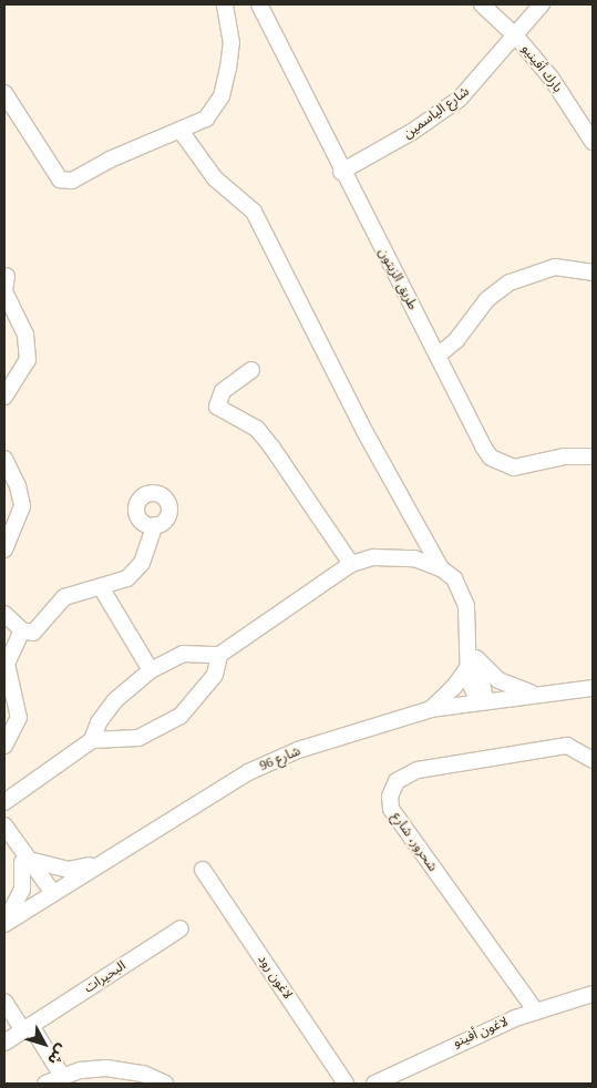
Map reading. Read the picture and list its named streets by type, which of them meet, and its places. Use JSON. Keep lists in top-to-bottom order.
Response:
{
  "streets": {
    "street": [
      "بارك أفينيو",
      "شارع الياسمين",
      "طريق الزيتون",
      "شارع 96",
      "شحرور، شارع",
      "البحيرات",
      "لاغون رود",
      "لاغون أفينو"
    ]
  },
  "crossings": [
    ["بارك أفينيو", "شارع الياسمين"],
    ["شارع الياسمين", "طريق الزيتون"],
    ["شحرور، شارع", "لاغون أفينو"]
  ],
  "north": "bottom right"
}
